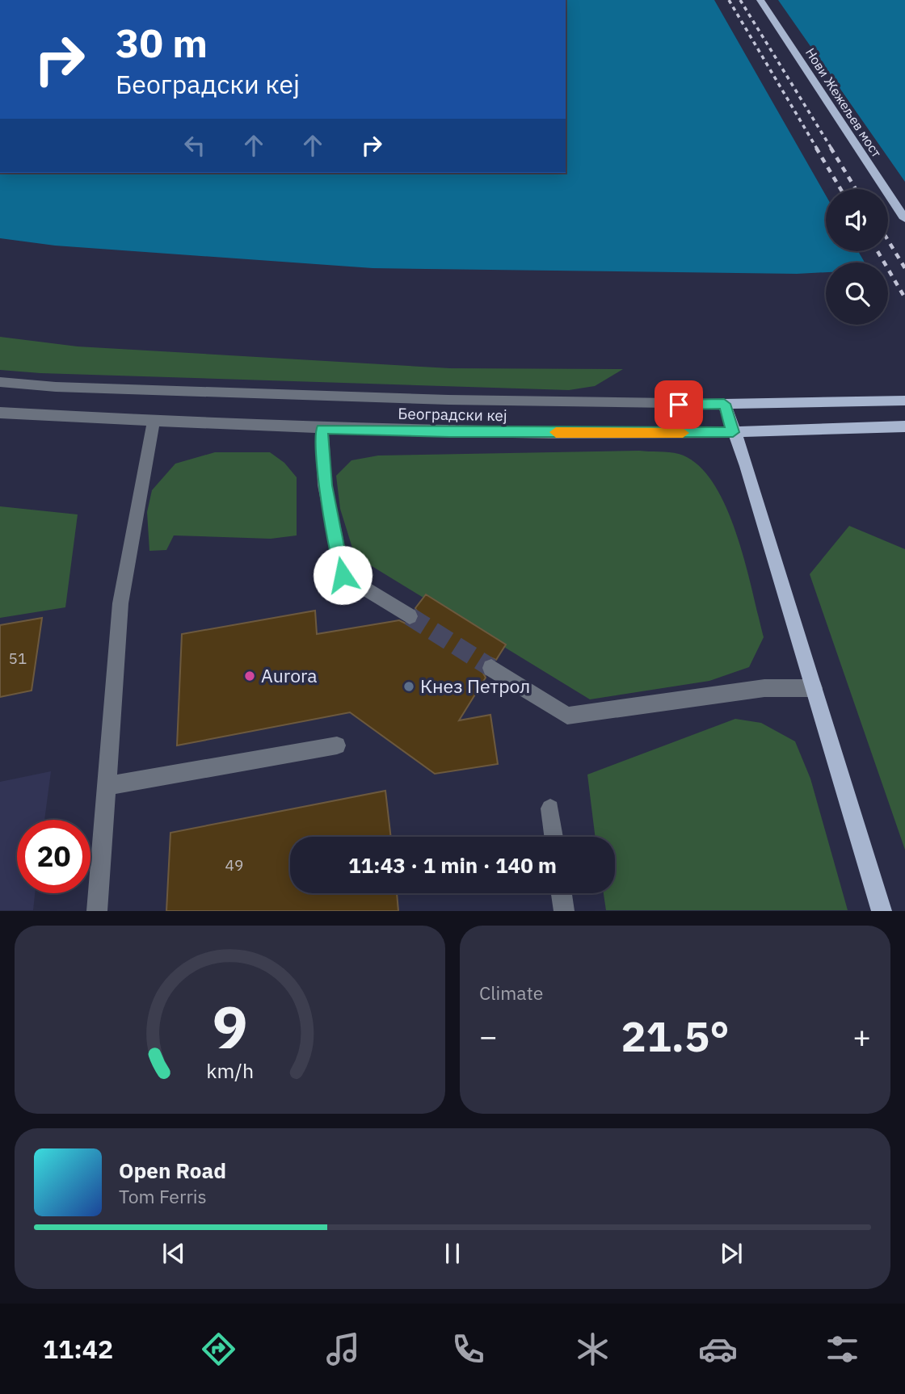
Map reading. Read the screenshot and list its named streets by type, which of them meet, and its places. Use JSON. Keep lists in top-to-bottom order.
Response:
{
  "streets": {
    "main road": ["Нови Жежељев мост", "Београдски кеј"]
  },
  "places": ["Aurora", "Кнез Петрол"],
  "house_numbers": ["51", "49"],
  "page": {
    "turn": ["30 m", "Београдски кеј"],
    "limit": "20",
    "trip": "11:43 · 1 min · 140 m",
    "tile": "Climate",
    "heat": ["−", "21.5°", "+"],
    "song": ["Open Road", "Tom Ferris"],
    "tabs": "11:42",
    "gauge": ["9", "km/h"]
  }
}
